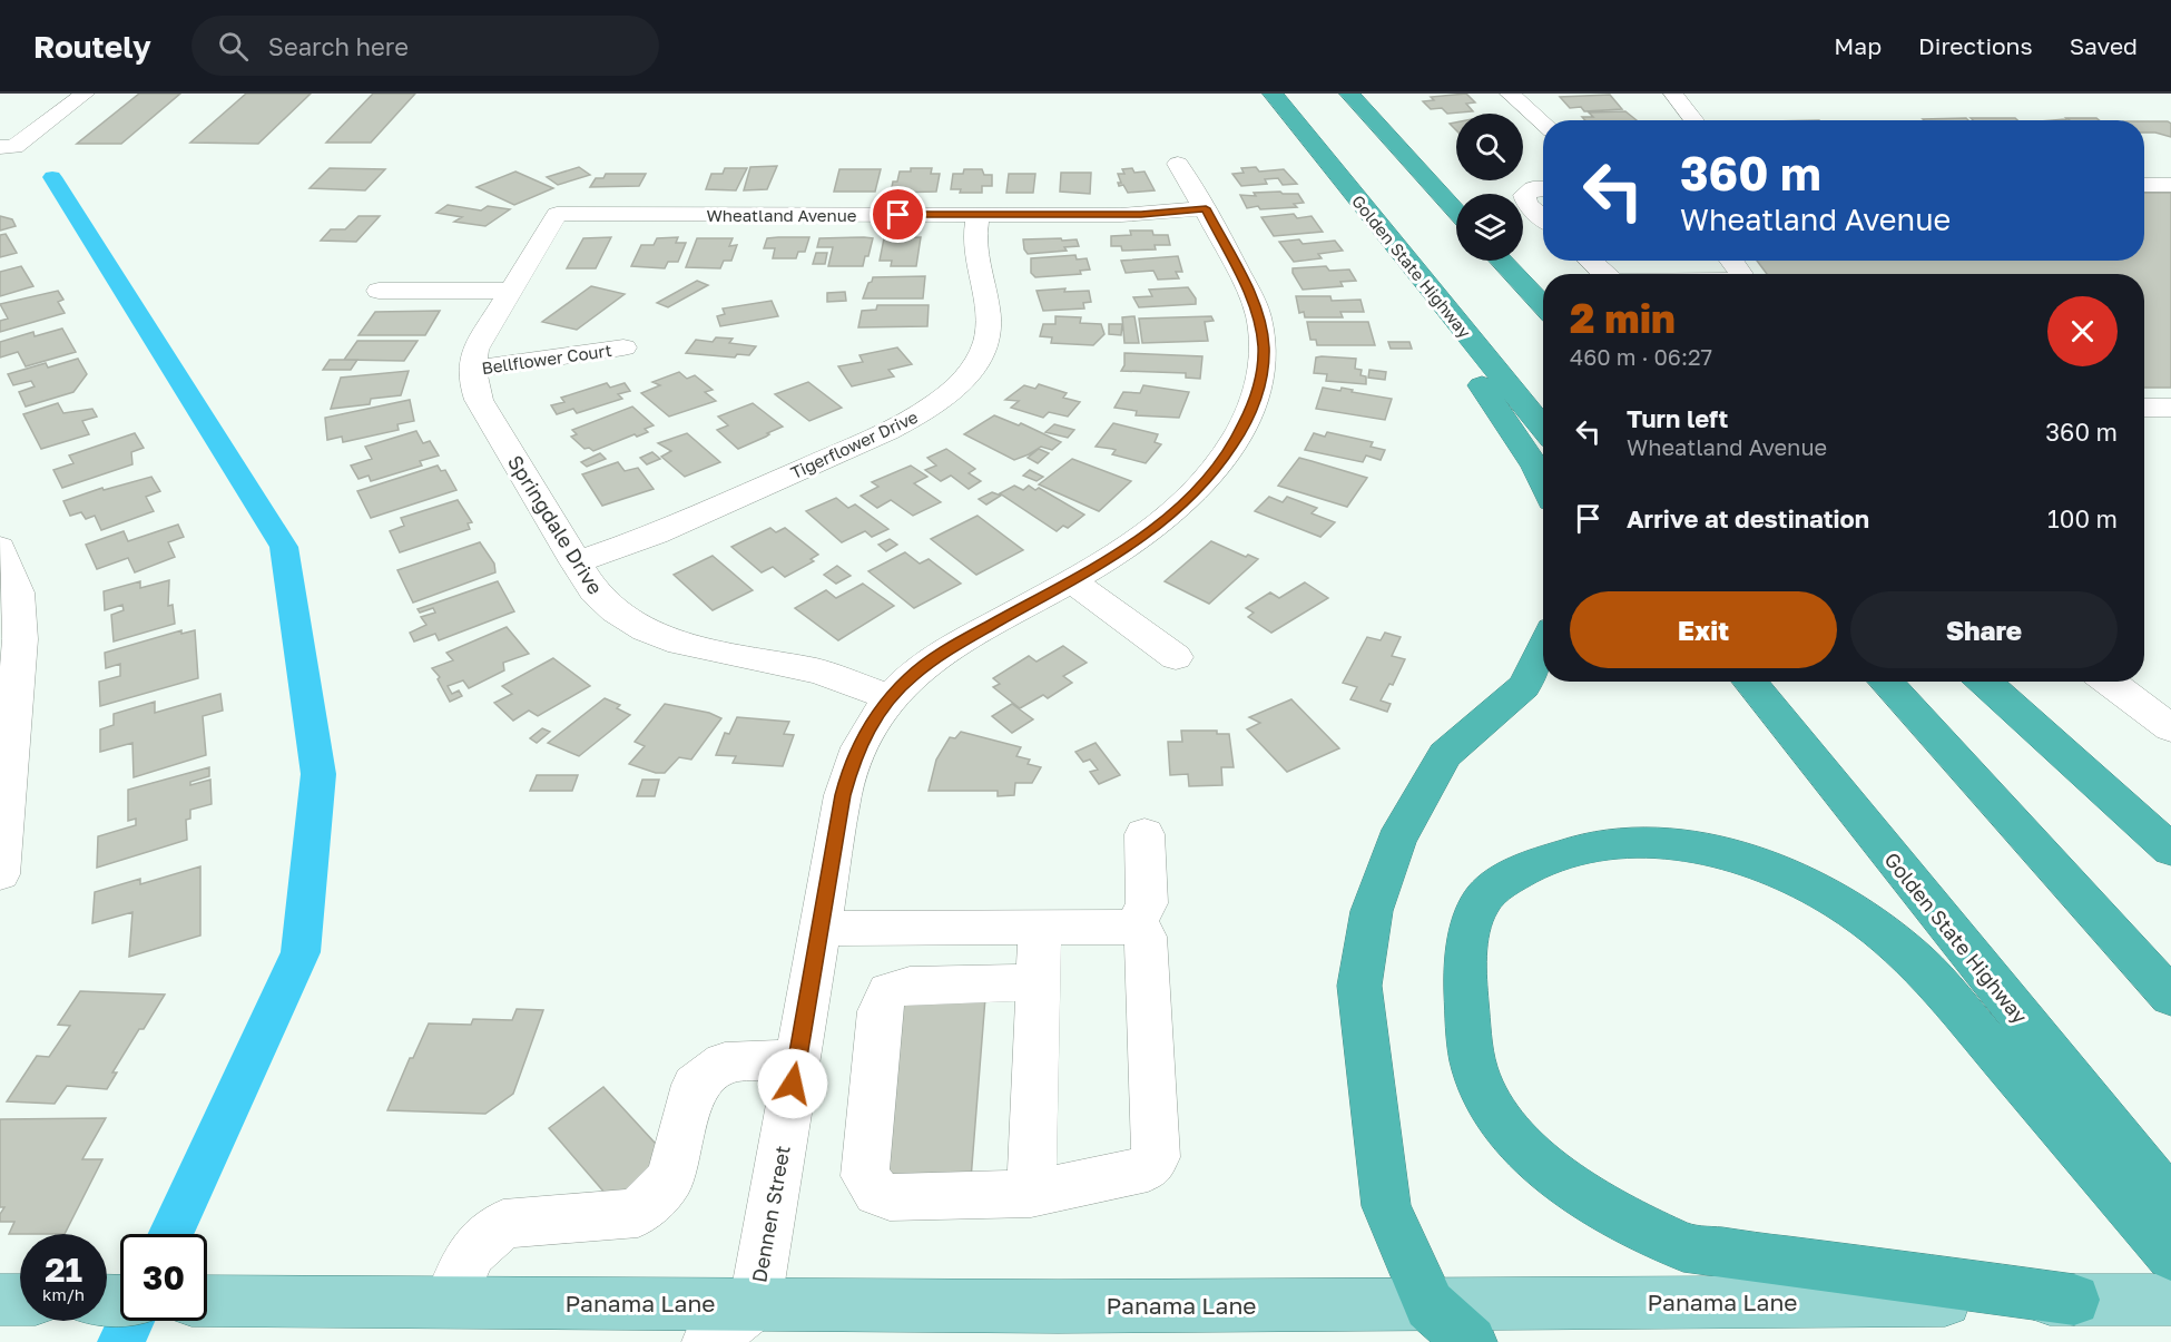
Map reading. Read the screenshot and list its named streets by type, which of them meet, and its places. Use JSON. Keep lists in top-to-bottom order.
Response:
{
  "streets": {
    "highway": ["Golden State Highway"],
    "main road": ["Panama Lane"],
    "street": [
      "Wheatland Avenue",
      "Bellflower Court",
      "Tigerflower Drive",
      "Springdale Drive",
      "Dennen Street"
    ]
  },
  "crossings": [
    ["Wheatland Avenue", "Tigerflower Drive"],
    ["Wheatland Avenue", "Dennen Street"],
    ["Bellflower Court", "Springdale Drive"],
    ["Tigerflower Drive", "Springdale Drive"],
    ["Springdale Drive", "Dennen Street"],
    ["Dennen Street", "Panama Lane"]
  ],
  "page": {
    "header": "Routely",
    "search": "Search here",
    "nav": ["Map", "Directions", "Saved"],
    "turn": ["360 m", "Wheatland Avenue"],
    "heading": ["2 min", "460 m · 06:27"],
    "list": [
      {
        "name": "Turn left",
        "note": "Wheatland Avenue",
        "value": "360 m"
      },
      {
        "name": "Arrive at destination",
        "value": "100 m"
      }
    ],
    "buttons": ["Exit", "Share"],
    "speed": "21 km/h",
    "limit": "30"
  }
}
